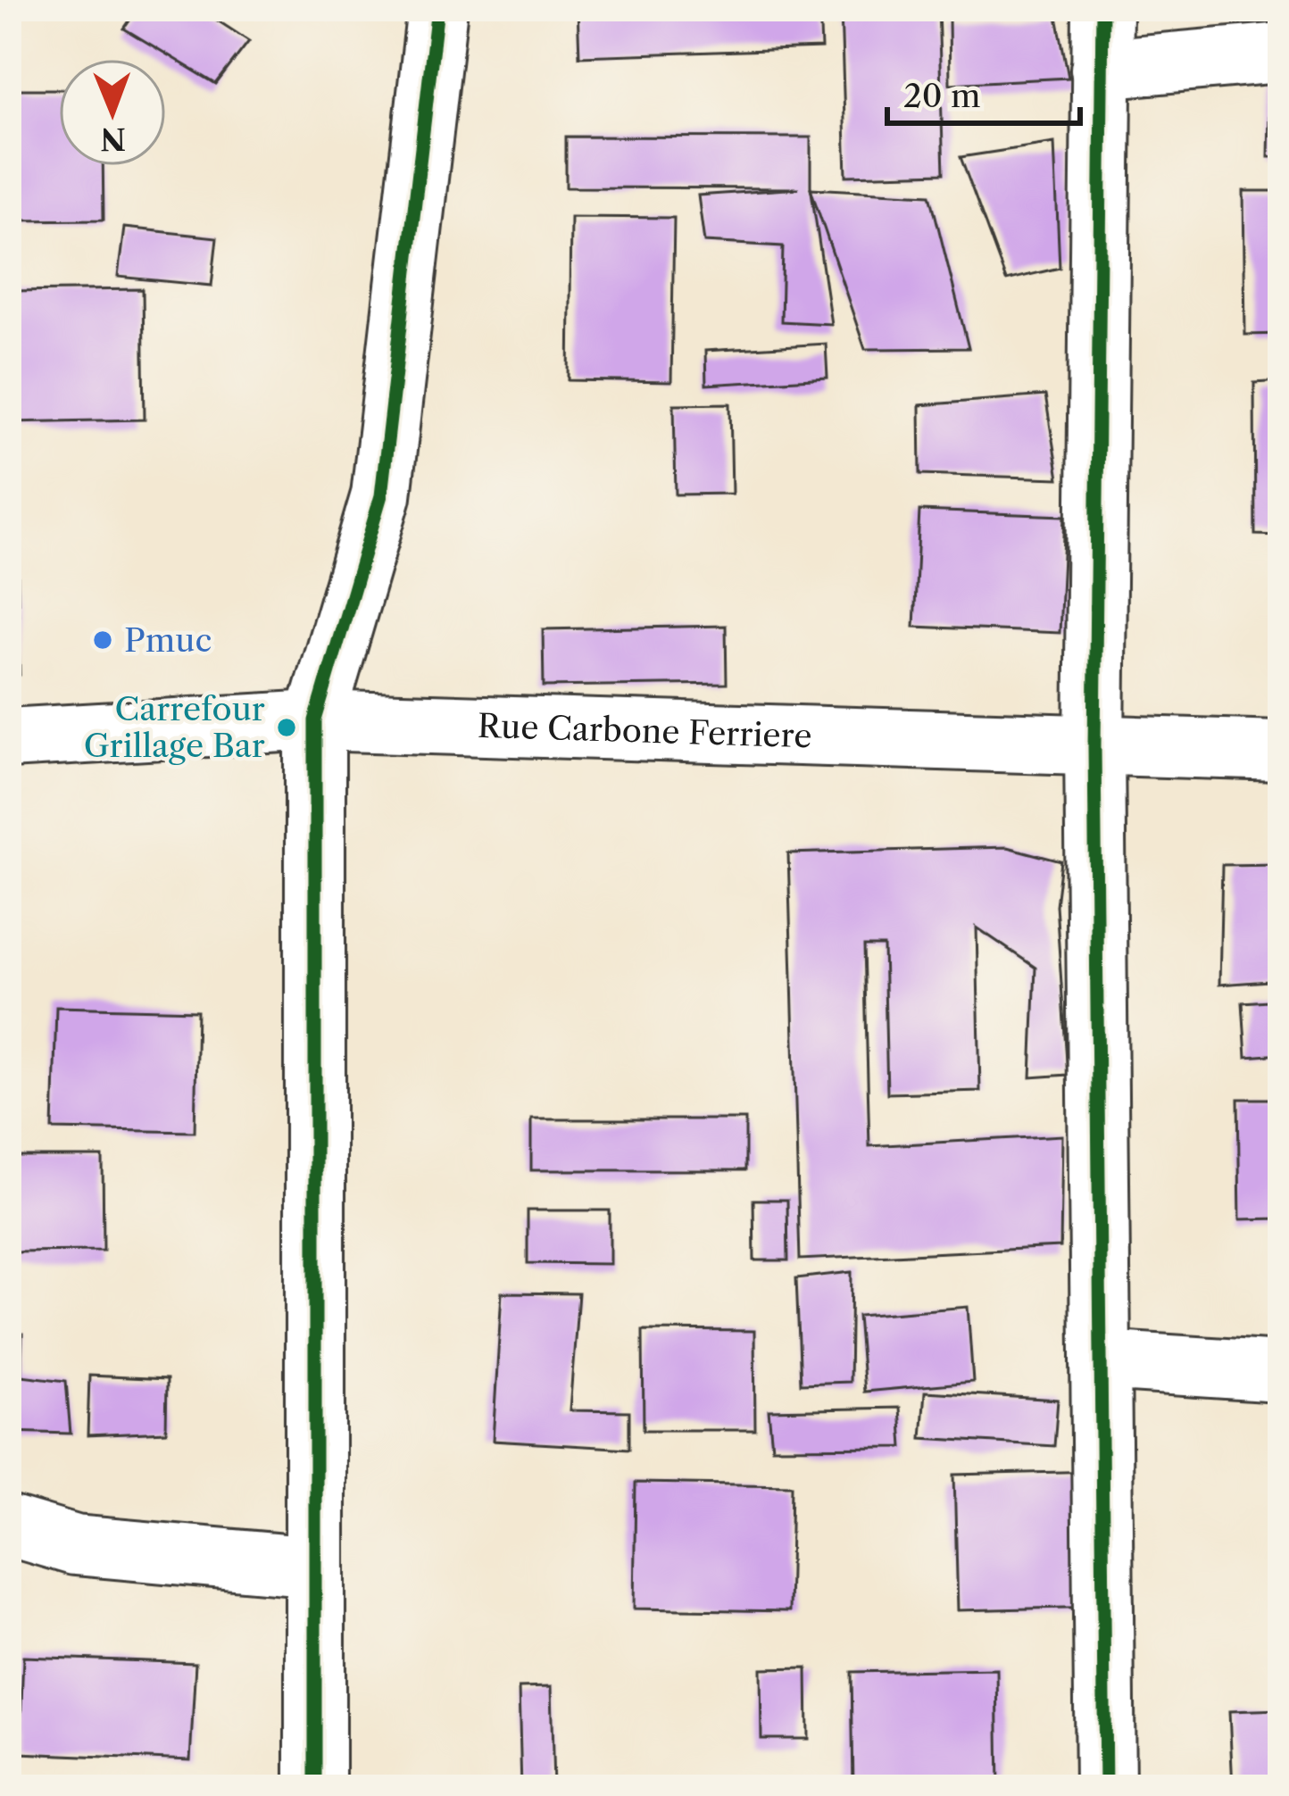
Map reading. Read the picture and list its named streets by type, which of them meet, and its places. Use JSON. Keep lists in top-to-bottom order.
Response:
{
  "streets": {
    "street": ["Rue Carbone Ferriere"]
  },
  "places": ["Pmuc", "Carrefour Grillage Bar"],
  "scale_bar": "20 m",
  "north": "bottom"
}
